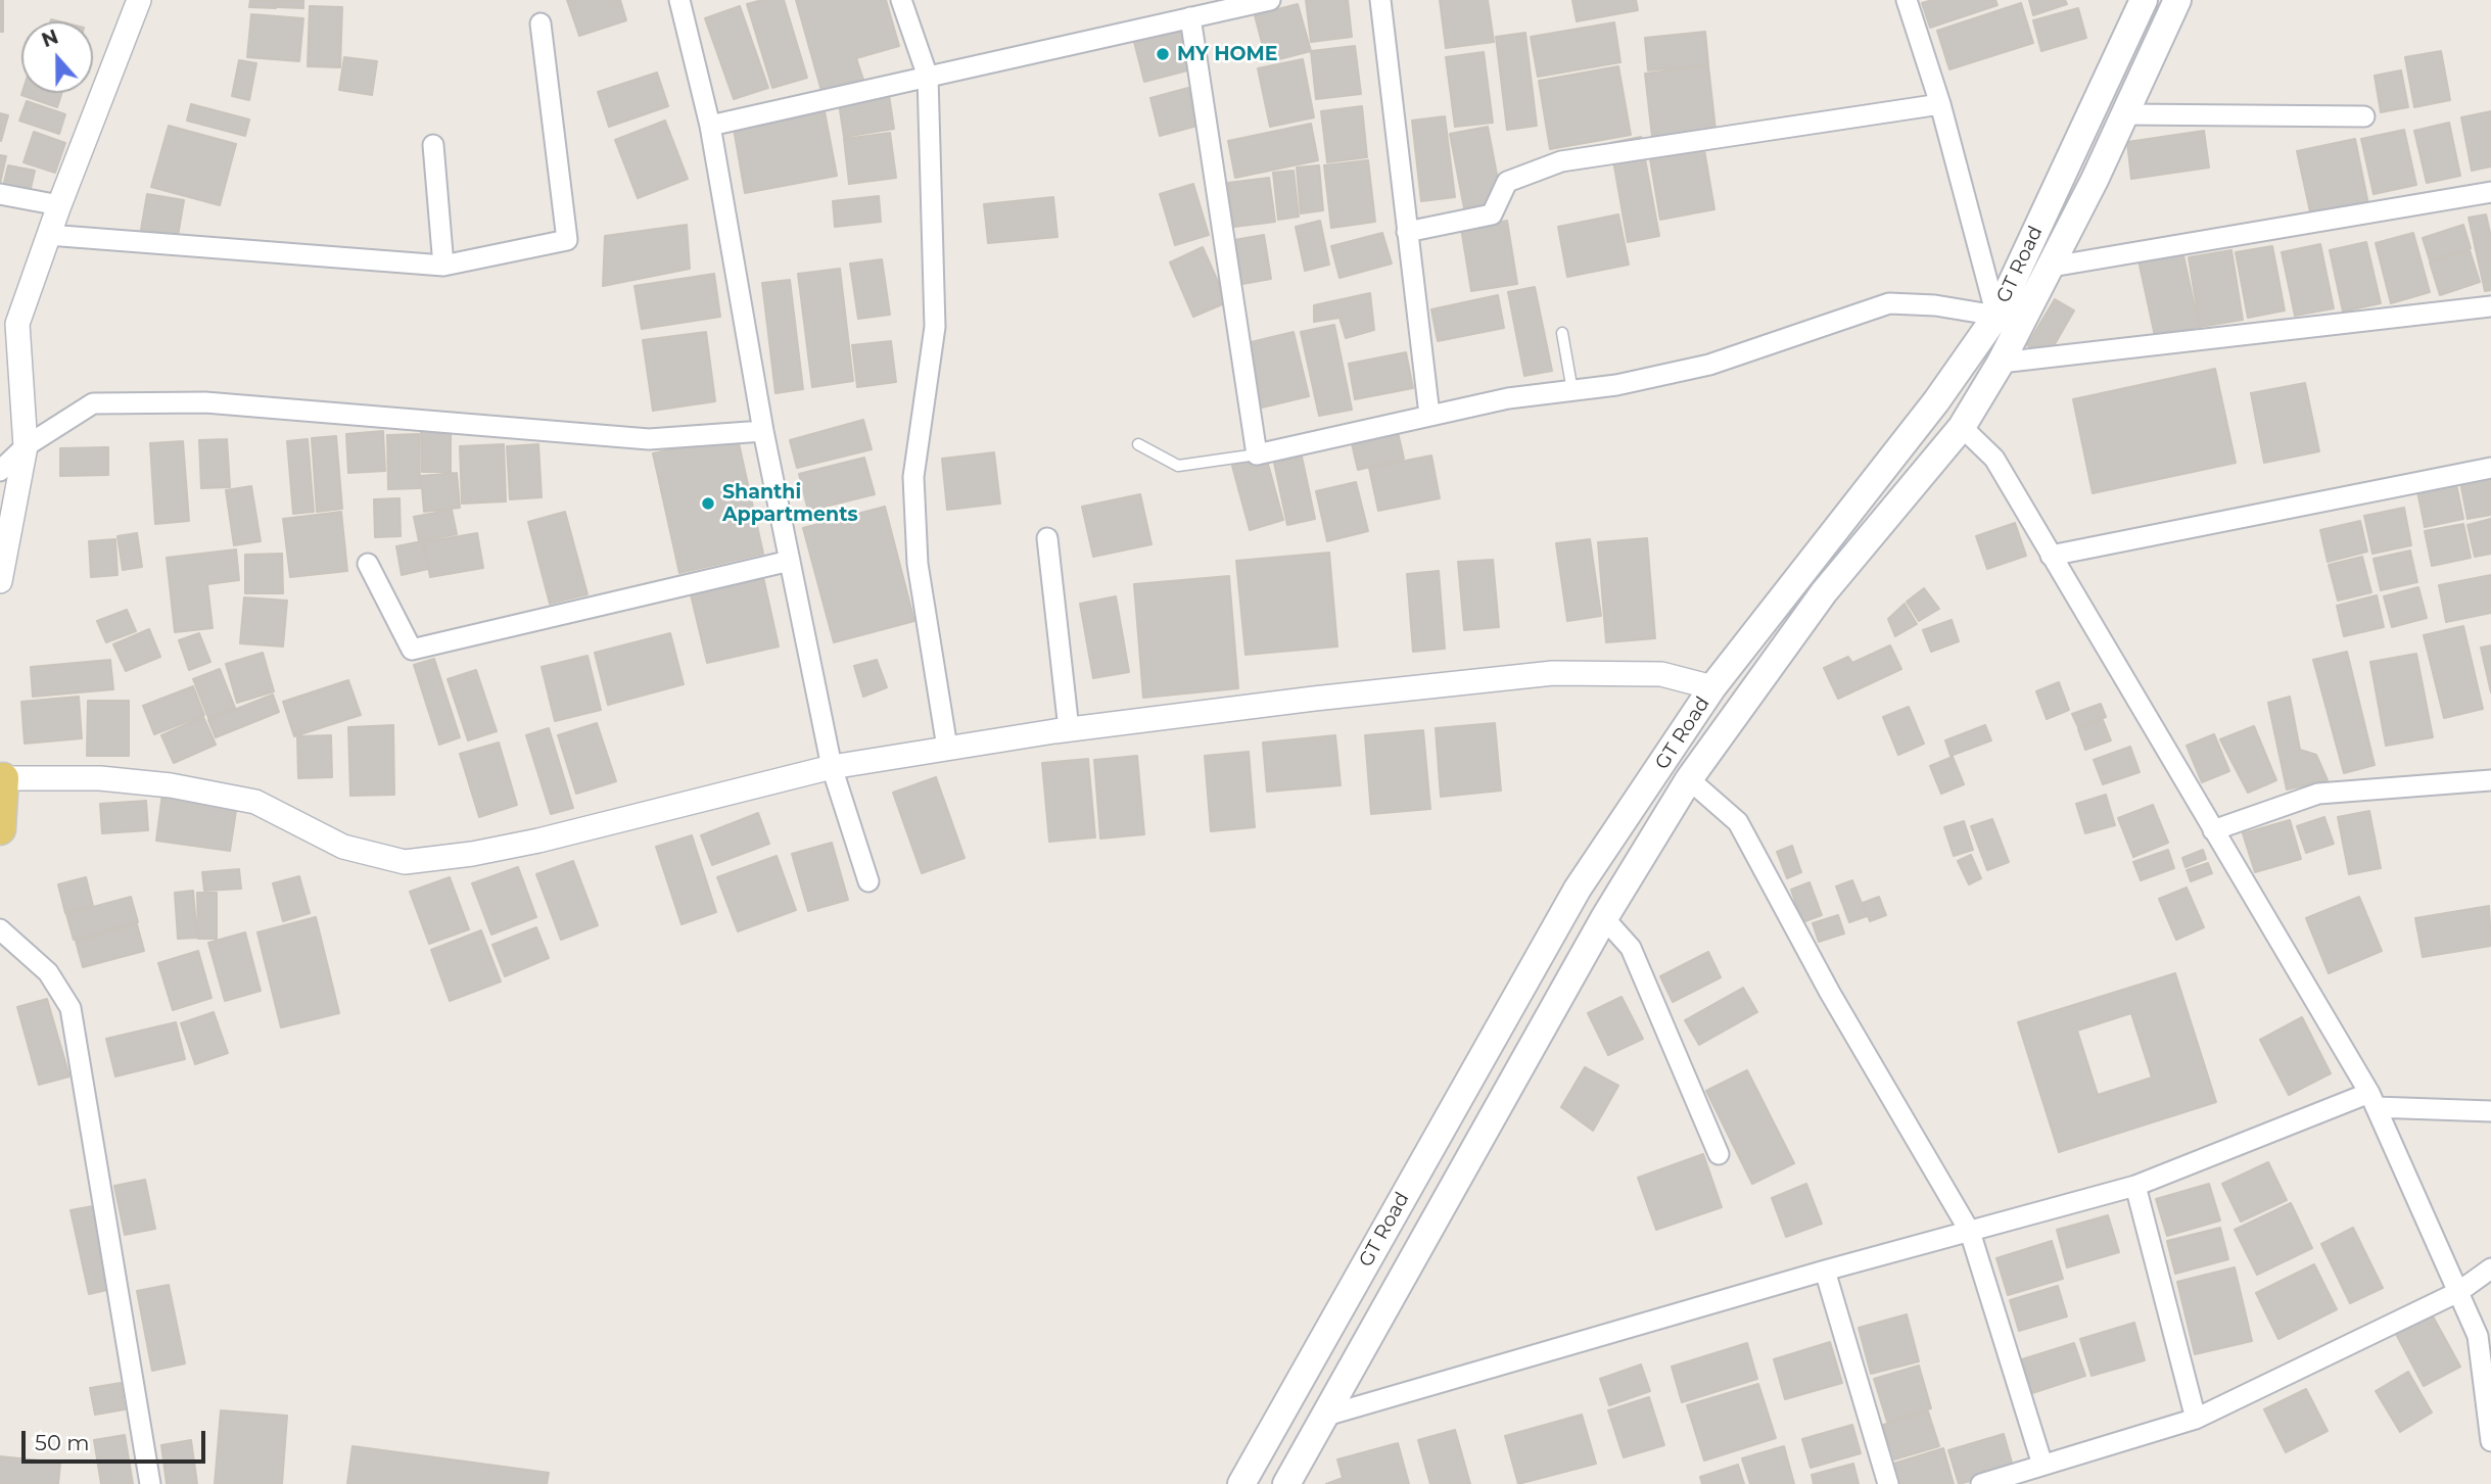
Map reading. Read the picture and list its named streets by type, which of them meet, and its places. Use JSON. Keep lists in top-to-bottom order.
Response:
{
  "streets": {
    "main road": ["GT Road"]
  },
  "places": ["MY HOME", "Shanthi Appartments"],
  "scale_bar": "50 m",
  "north": "top"
}
